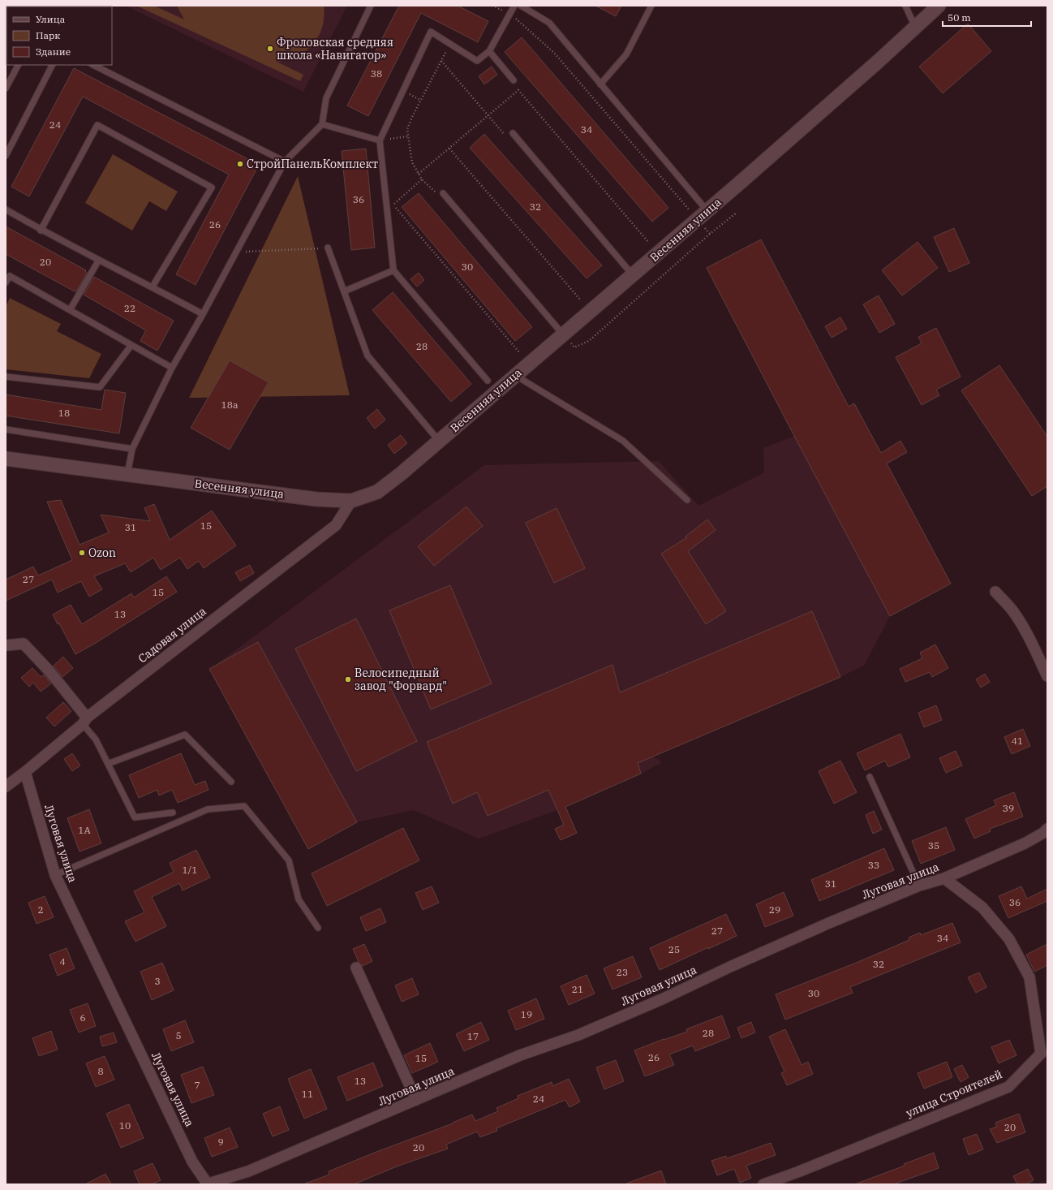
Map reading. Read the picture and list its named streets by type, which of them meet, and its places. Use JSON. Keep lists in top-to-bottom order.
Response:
{
  "streets": {
    "street": [
      "Весенняя улица",
      "Садовая улица",
      "Луговая улица",
      "улица Строителей"
    ]
  },
  "crossings": [
    ["Весенняя улица", "Садовая улица"],
    ["Садовая улица", "Луговая улица"],
    ["Луговая улица", "улица Строителей"]
  ],
  "places": [
    "Фроловская средняя школа «Навигатор»",
    "СтройПанельКомплект",
    "Ozon",
    "Велосипедный завод \"Форвард\""
  ],
  "house_numbers": [
    "38",
    "24",
    "34",
    "36",
    "32",
    "26",
    "20",
    "30",
    "22",
    "28",
    "18а",
    "18",
    "15",
    "31",
    "27",
    "15",
    "13",
    "41",
    "39",
    "1А",
    "35",
    "33",
    "1/1",
    "31",
    "36",
    "2",
    "29",
    "27",
    "34",
    "25",
    "4",
    "32",
    "23",
    "3",
    "21",
    "30",
    "19",
    "6",
    "28",
    "5",
    "17",
    "26",
    "15",
    "8",
    "13",
    "7",
    "11",
    "24",
    "10",
    "20",
    "9",
    "20"
  ],
  "legend": ["Улица", "Парк", "Здание"],
  "scale_bar": "50 m"
}
